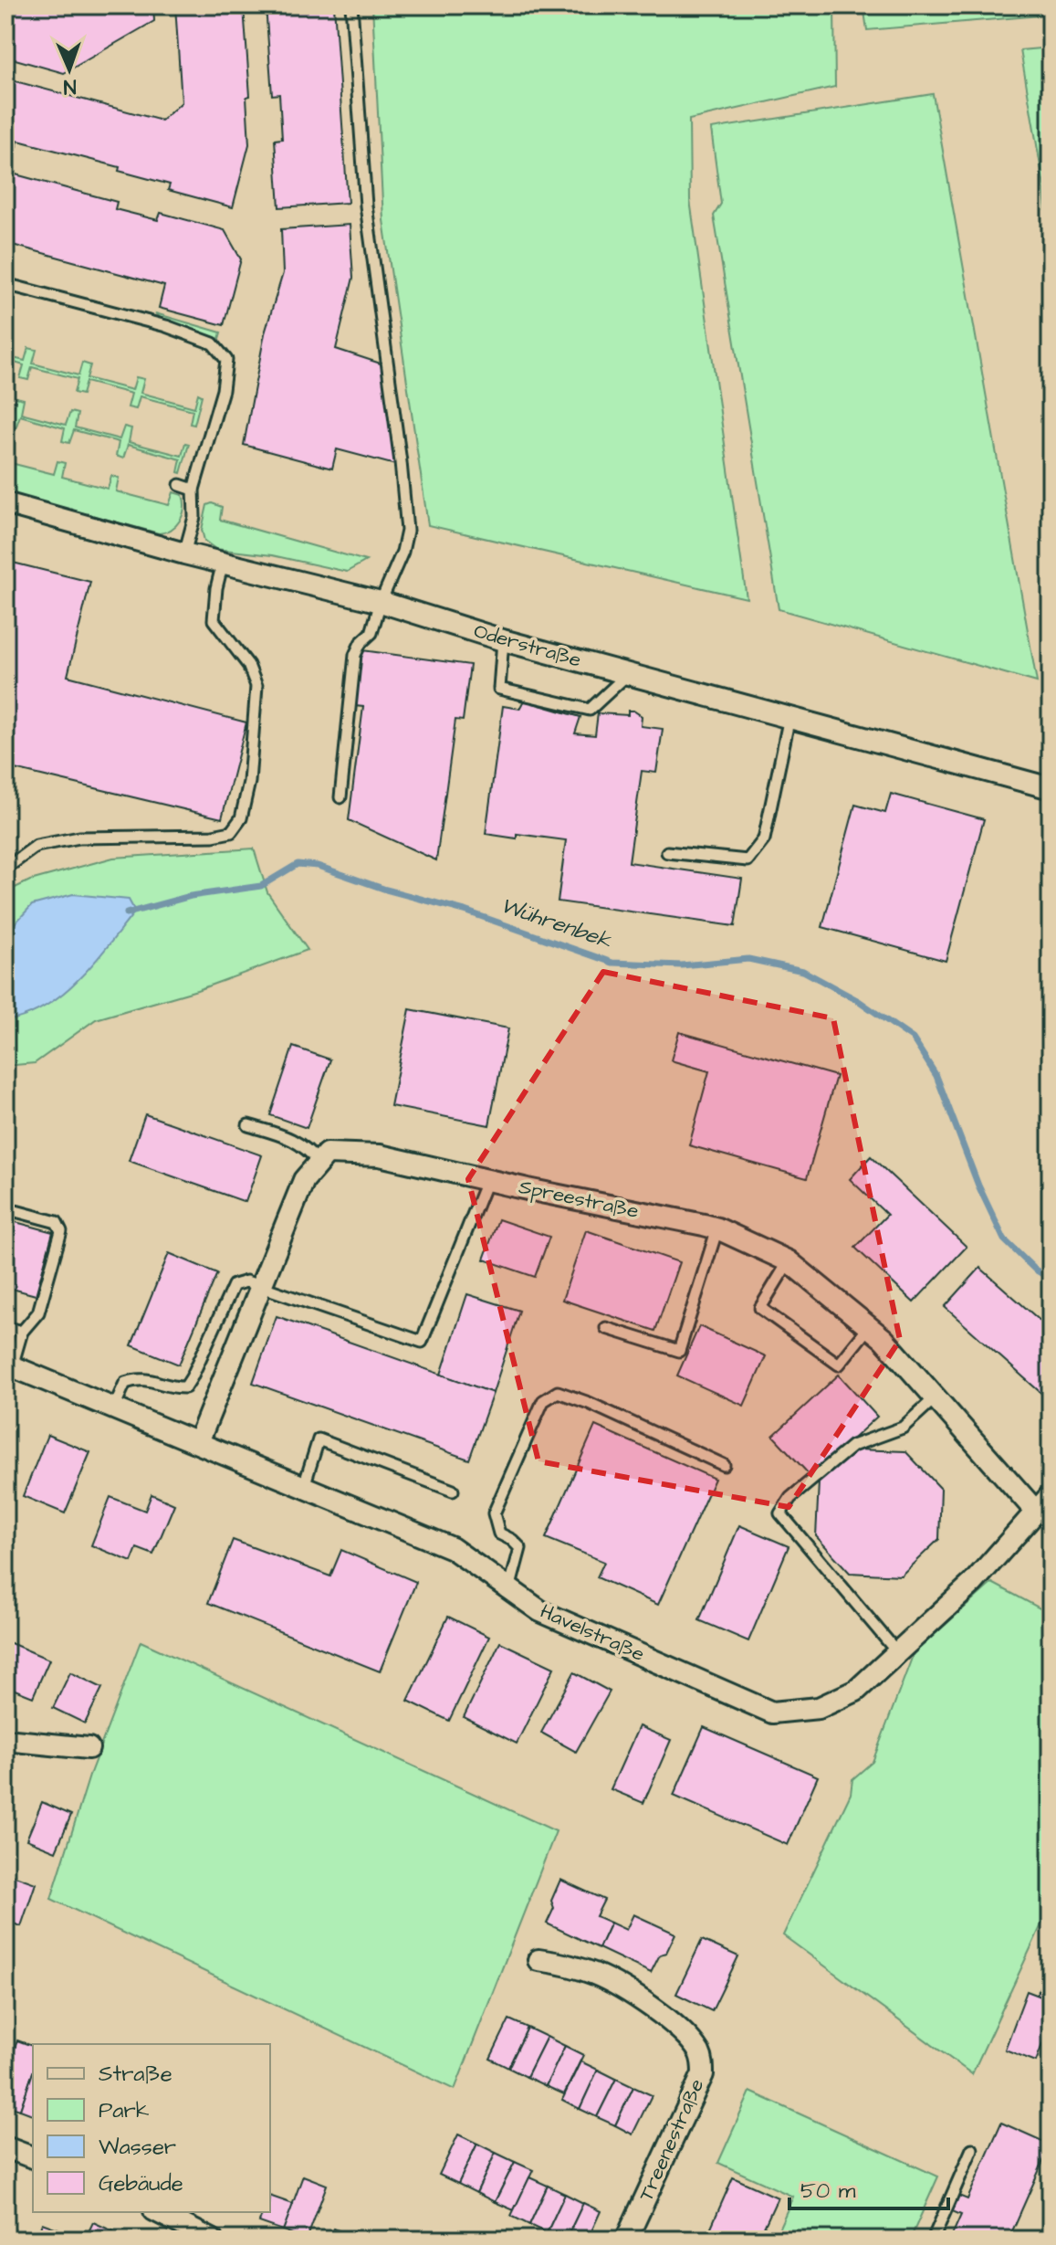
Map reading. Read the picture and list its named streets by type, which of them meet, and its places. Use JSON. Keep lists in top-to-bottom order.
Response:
{
  "streets": {
    "street": [
      "Oderstraße",
      "Spreestraße",
      "Havelstraße",
      "Treenestraße"
    ]
  },
  "crossings": [
    ["Spreestraße", "Havelstraße"]
  ],
  "water": ["Wührenbek"],
  "legend": [
    "Straße",
    "Park",
    "Wasser",
    "Gebäude"
  ],
  "scale_bar": "50 m",
  "north": "bottom"
}
